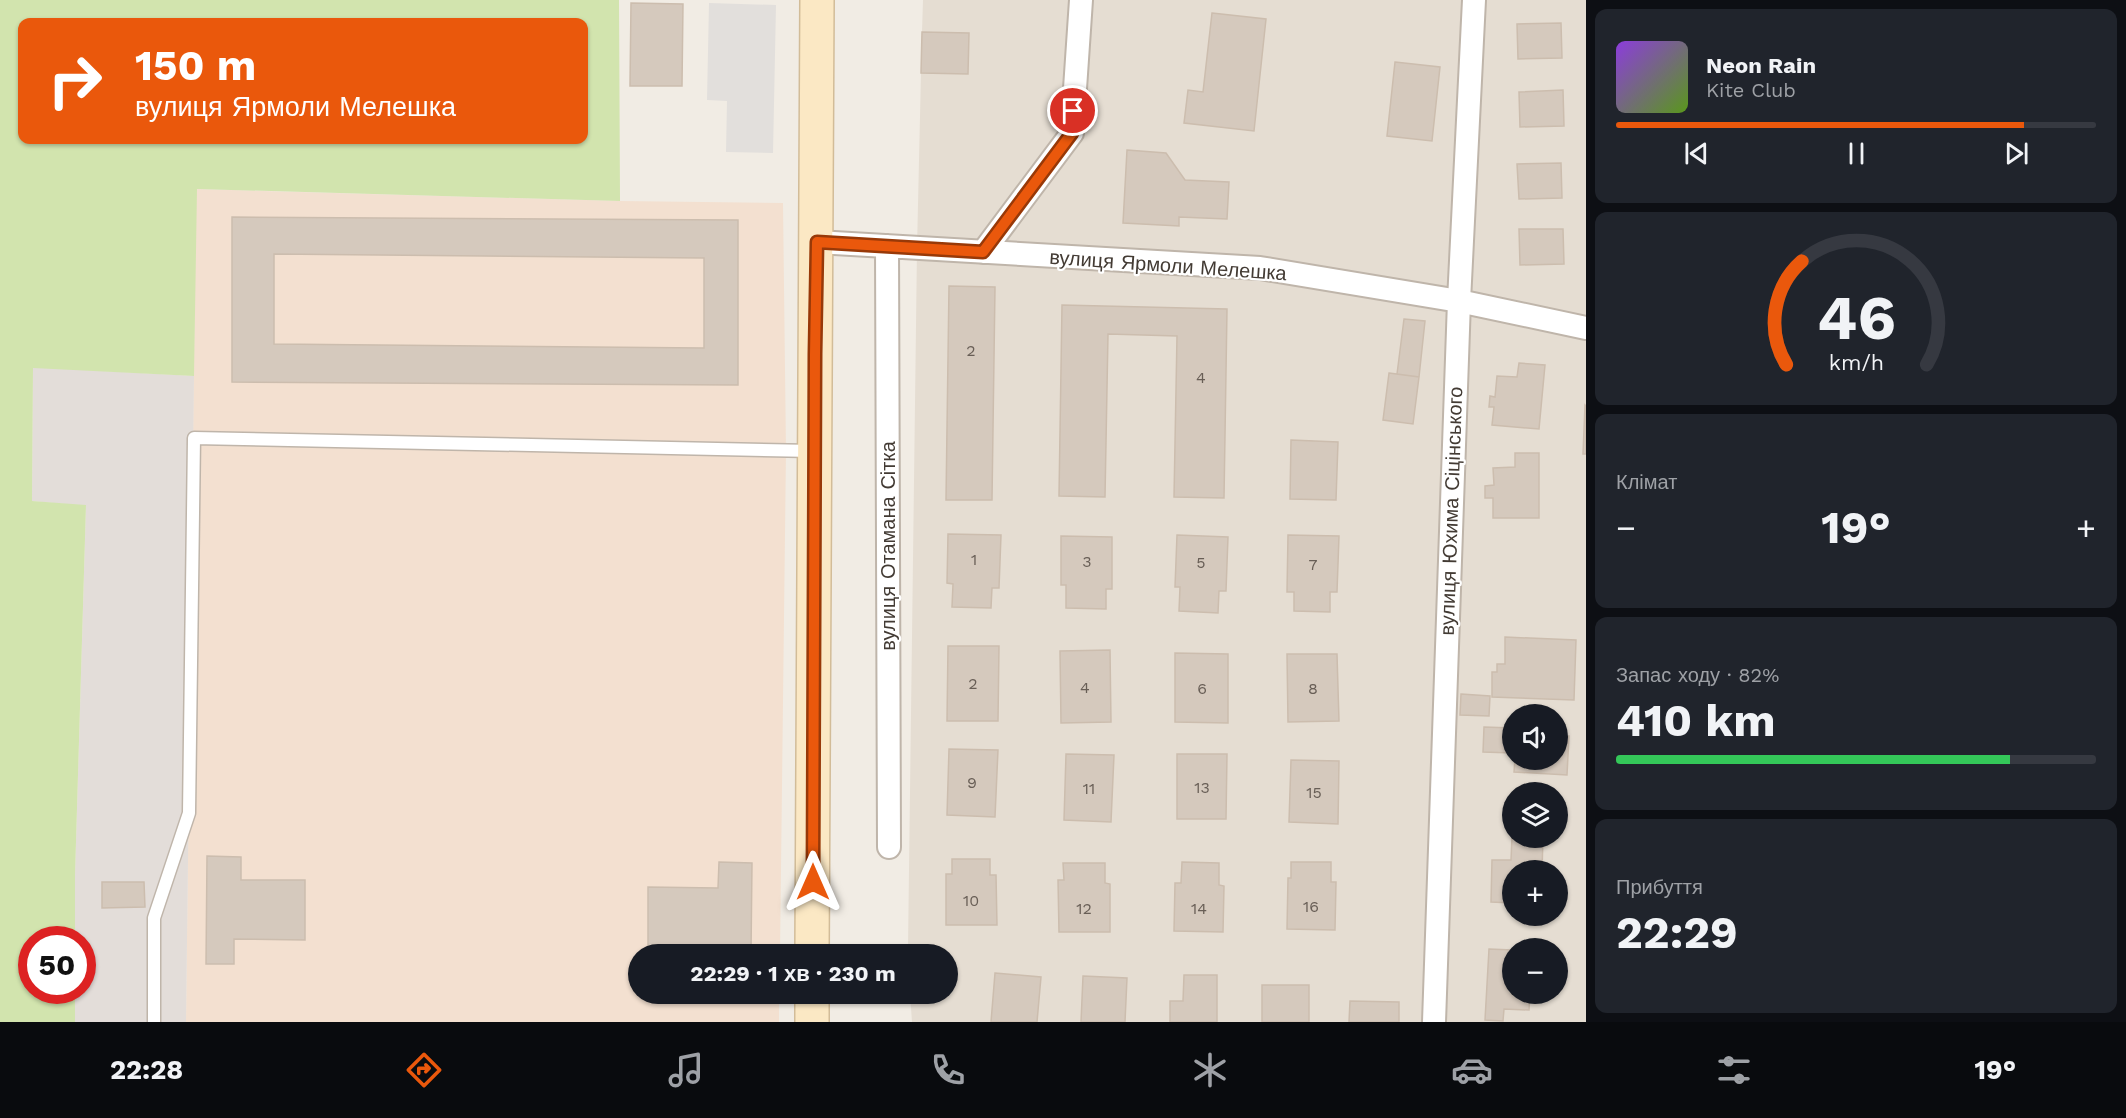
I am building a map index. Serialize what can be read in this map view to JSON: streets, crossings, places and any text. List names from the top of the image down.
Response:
{
  "streets": {
    "street": ["вулиця Ярмоли Мелешка", "вулиця Юхима Сіцінського", "вулиця Отамана Сітка"]
  },
  "crossings": [
    ["вулиця Ярмоли Мелешка", "вулиця Юхима Сіцінського"],
    ["вулиця Ярмоли Мелешка", "вулиця Отамана Сітка"]
  ],
  "house_numbers": [
    "2",
    "4",
    "1",
    "3",
    "5",
    "7",
    "2",
    "4",
    "6",
    "8",
    "9",
    "13",
    "11",
    "15",
    "10",
    "16",
    "12",
    "14"
  ],
  "page": {
    "turn": ["150 m", "вулиця Ярмоли Мелешка"],
    "song": ["Neon Rain", "Kite Club"],
    "tile": [
      "Клімат",
      ["Запас ходу · 82%", "410 km"],
      ["Прибуття", "22:29"]
    ],
    "heat": ["−", "19°", "+"],
    "map_buttons": ["+", "−"],
    "limit": "50",
    "trip": "22:29 · 1 хв · 230 m",
    "tabs": ["22:28", "19°"],
    "gauge": ["46", "km/h"]
  }
}
